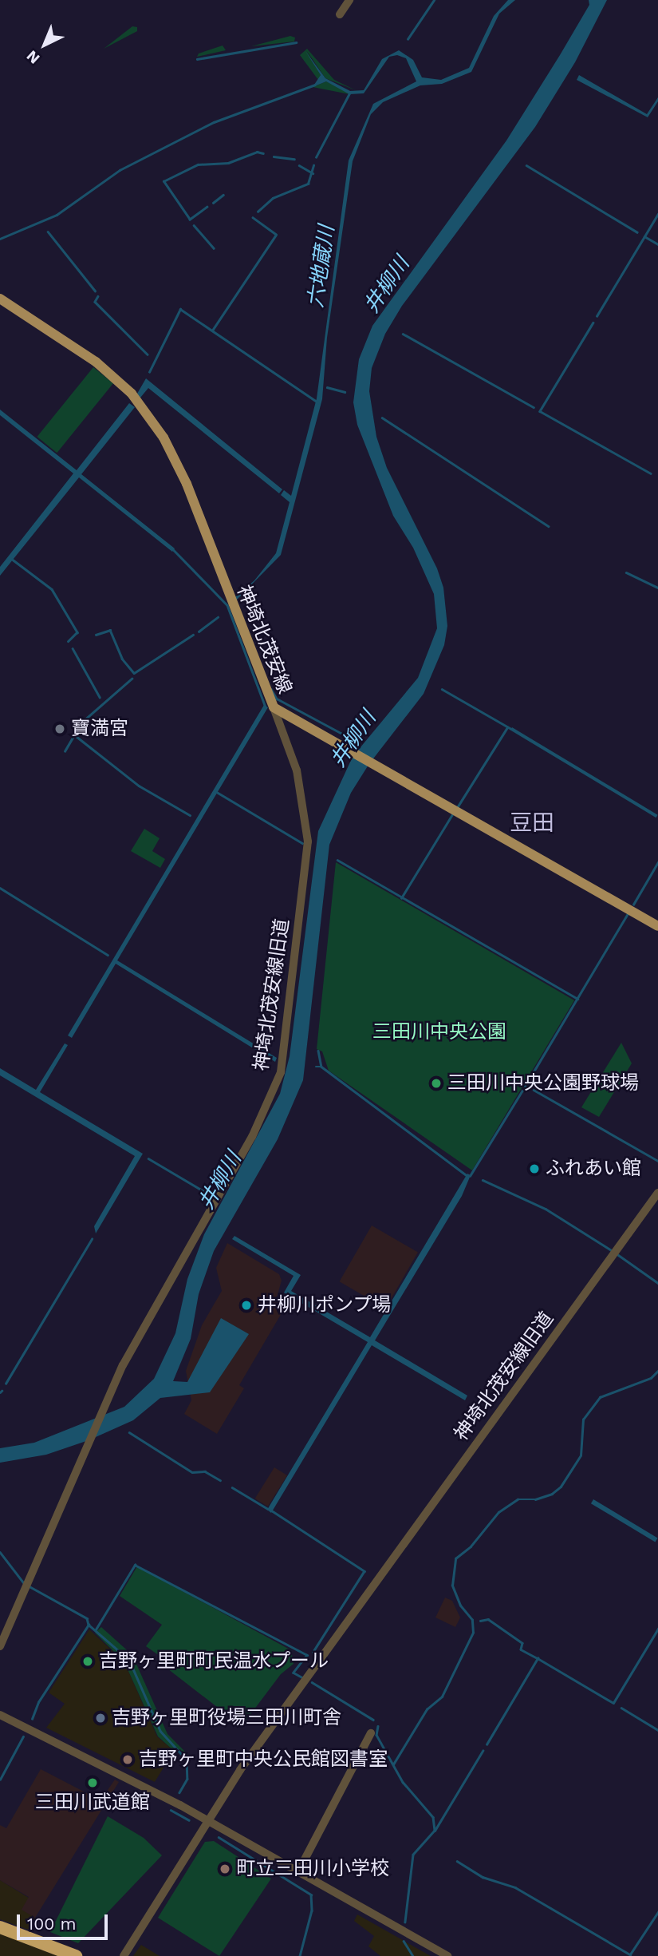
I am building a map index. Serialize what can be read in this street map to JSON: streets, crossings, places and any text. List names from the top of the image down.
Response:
{
  "streets": {
    "main road": ["神埼北茂安線"],
    "street": ["神埼北茂安線旧道"]
  },
  "crossings": [
    ["神埼北茂安線", "神埼北茂安線旧道"]
  ],
  "districts": ["豆田"],
  "water": ["六地蔵川", "井柳川"],
  "parks": ["三田川中央公園"],
  "places": [
    "寶満宮",
    "三田川中央公園野球場",
    "ふれあい館",
    "井柳川ポンプ場",
    "吉野ヶ里町町民温水プール",
    "吉野ヶ里町役場三田川町舎",
    "吉野ヶ里町中央公民館図書室",
    "三田川武道館",
    "町立三田川小学校"
  ],
  "scale_bar": "100 m",
  "north": "bottom left"
}
